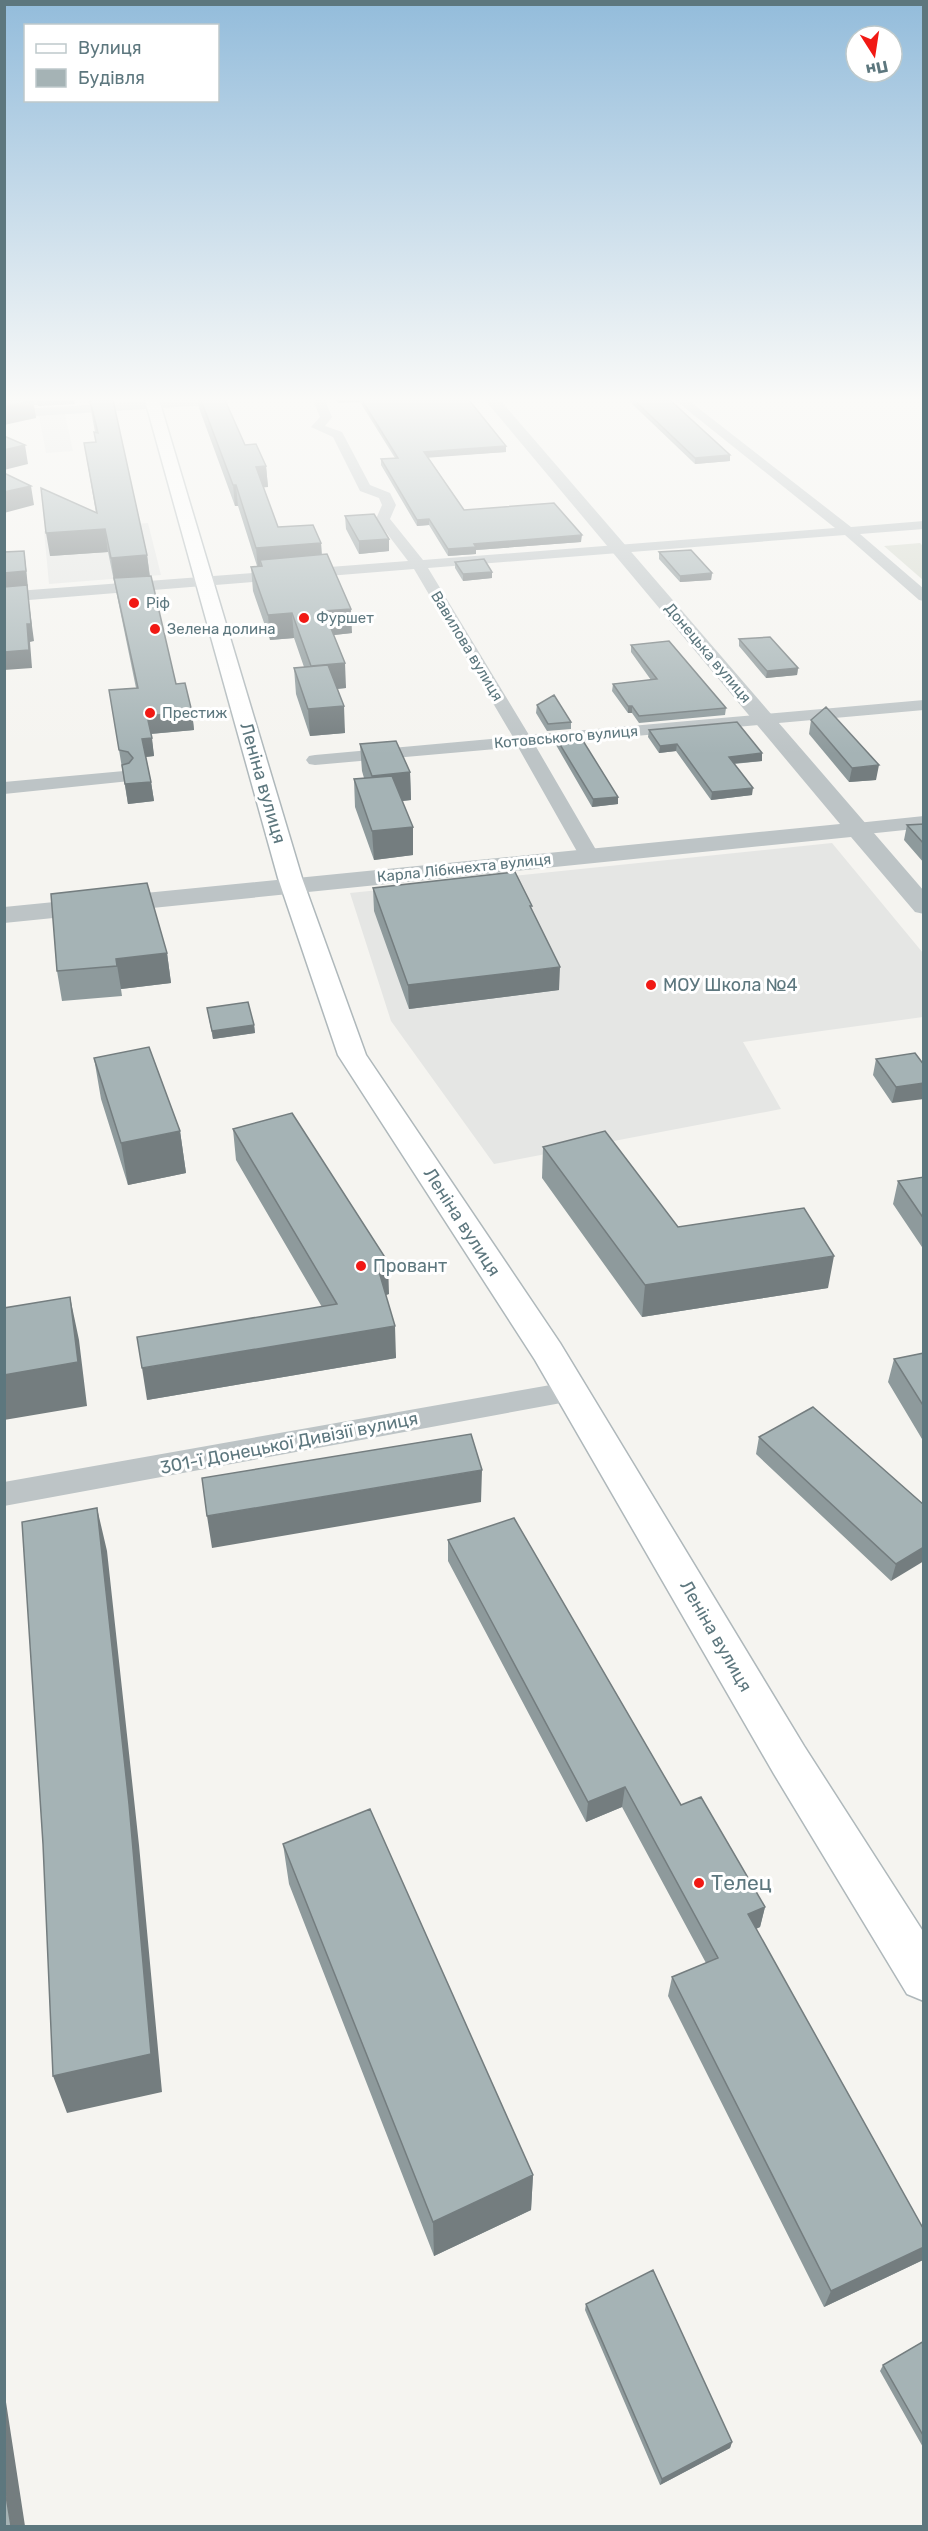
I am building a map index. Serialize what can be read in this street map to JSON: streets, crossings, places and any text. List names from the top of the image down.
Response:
{
  "streets": {
    "main road": ["Леніна вулиця"],
    "street": [
      "Вавилова вулиця",
      "Донецька вулиця",
      "Котовського вулиця",
      "Карла Лібкнехта вулиця",
      "301-ї Донецької Дивізії вулиця"
    ]
  },
  "crossings": [
    ["Вавилова вулиця", "Котовського вулиця"],
    ["Вавилова вулиця", "Карла Лібкнехта вулиця"],
    ["Донецька вулиця", "Котовського вулиця"],
    ["Донецька вулиця", "Карла Лібкнехта вулиця"],
    ["Леніна вулиця", "Карла Лібкнехта вулиця"],
    ["Леніна вулиця", "301-ї Донецької Дивізії вулиця"]
  ],
  "places": [
    "Ріф",
    "Фуршет",
    "Зелена долина",
    "Престиж",
    "МОУ Школа №4",
    "Провант",
    "Телец"
  ],
  "legend": ["Вулиця", "Будівля"],
  "north": "bottom"
}
